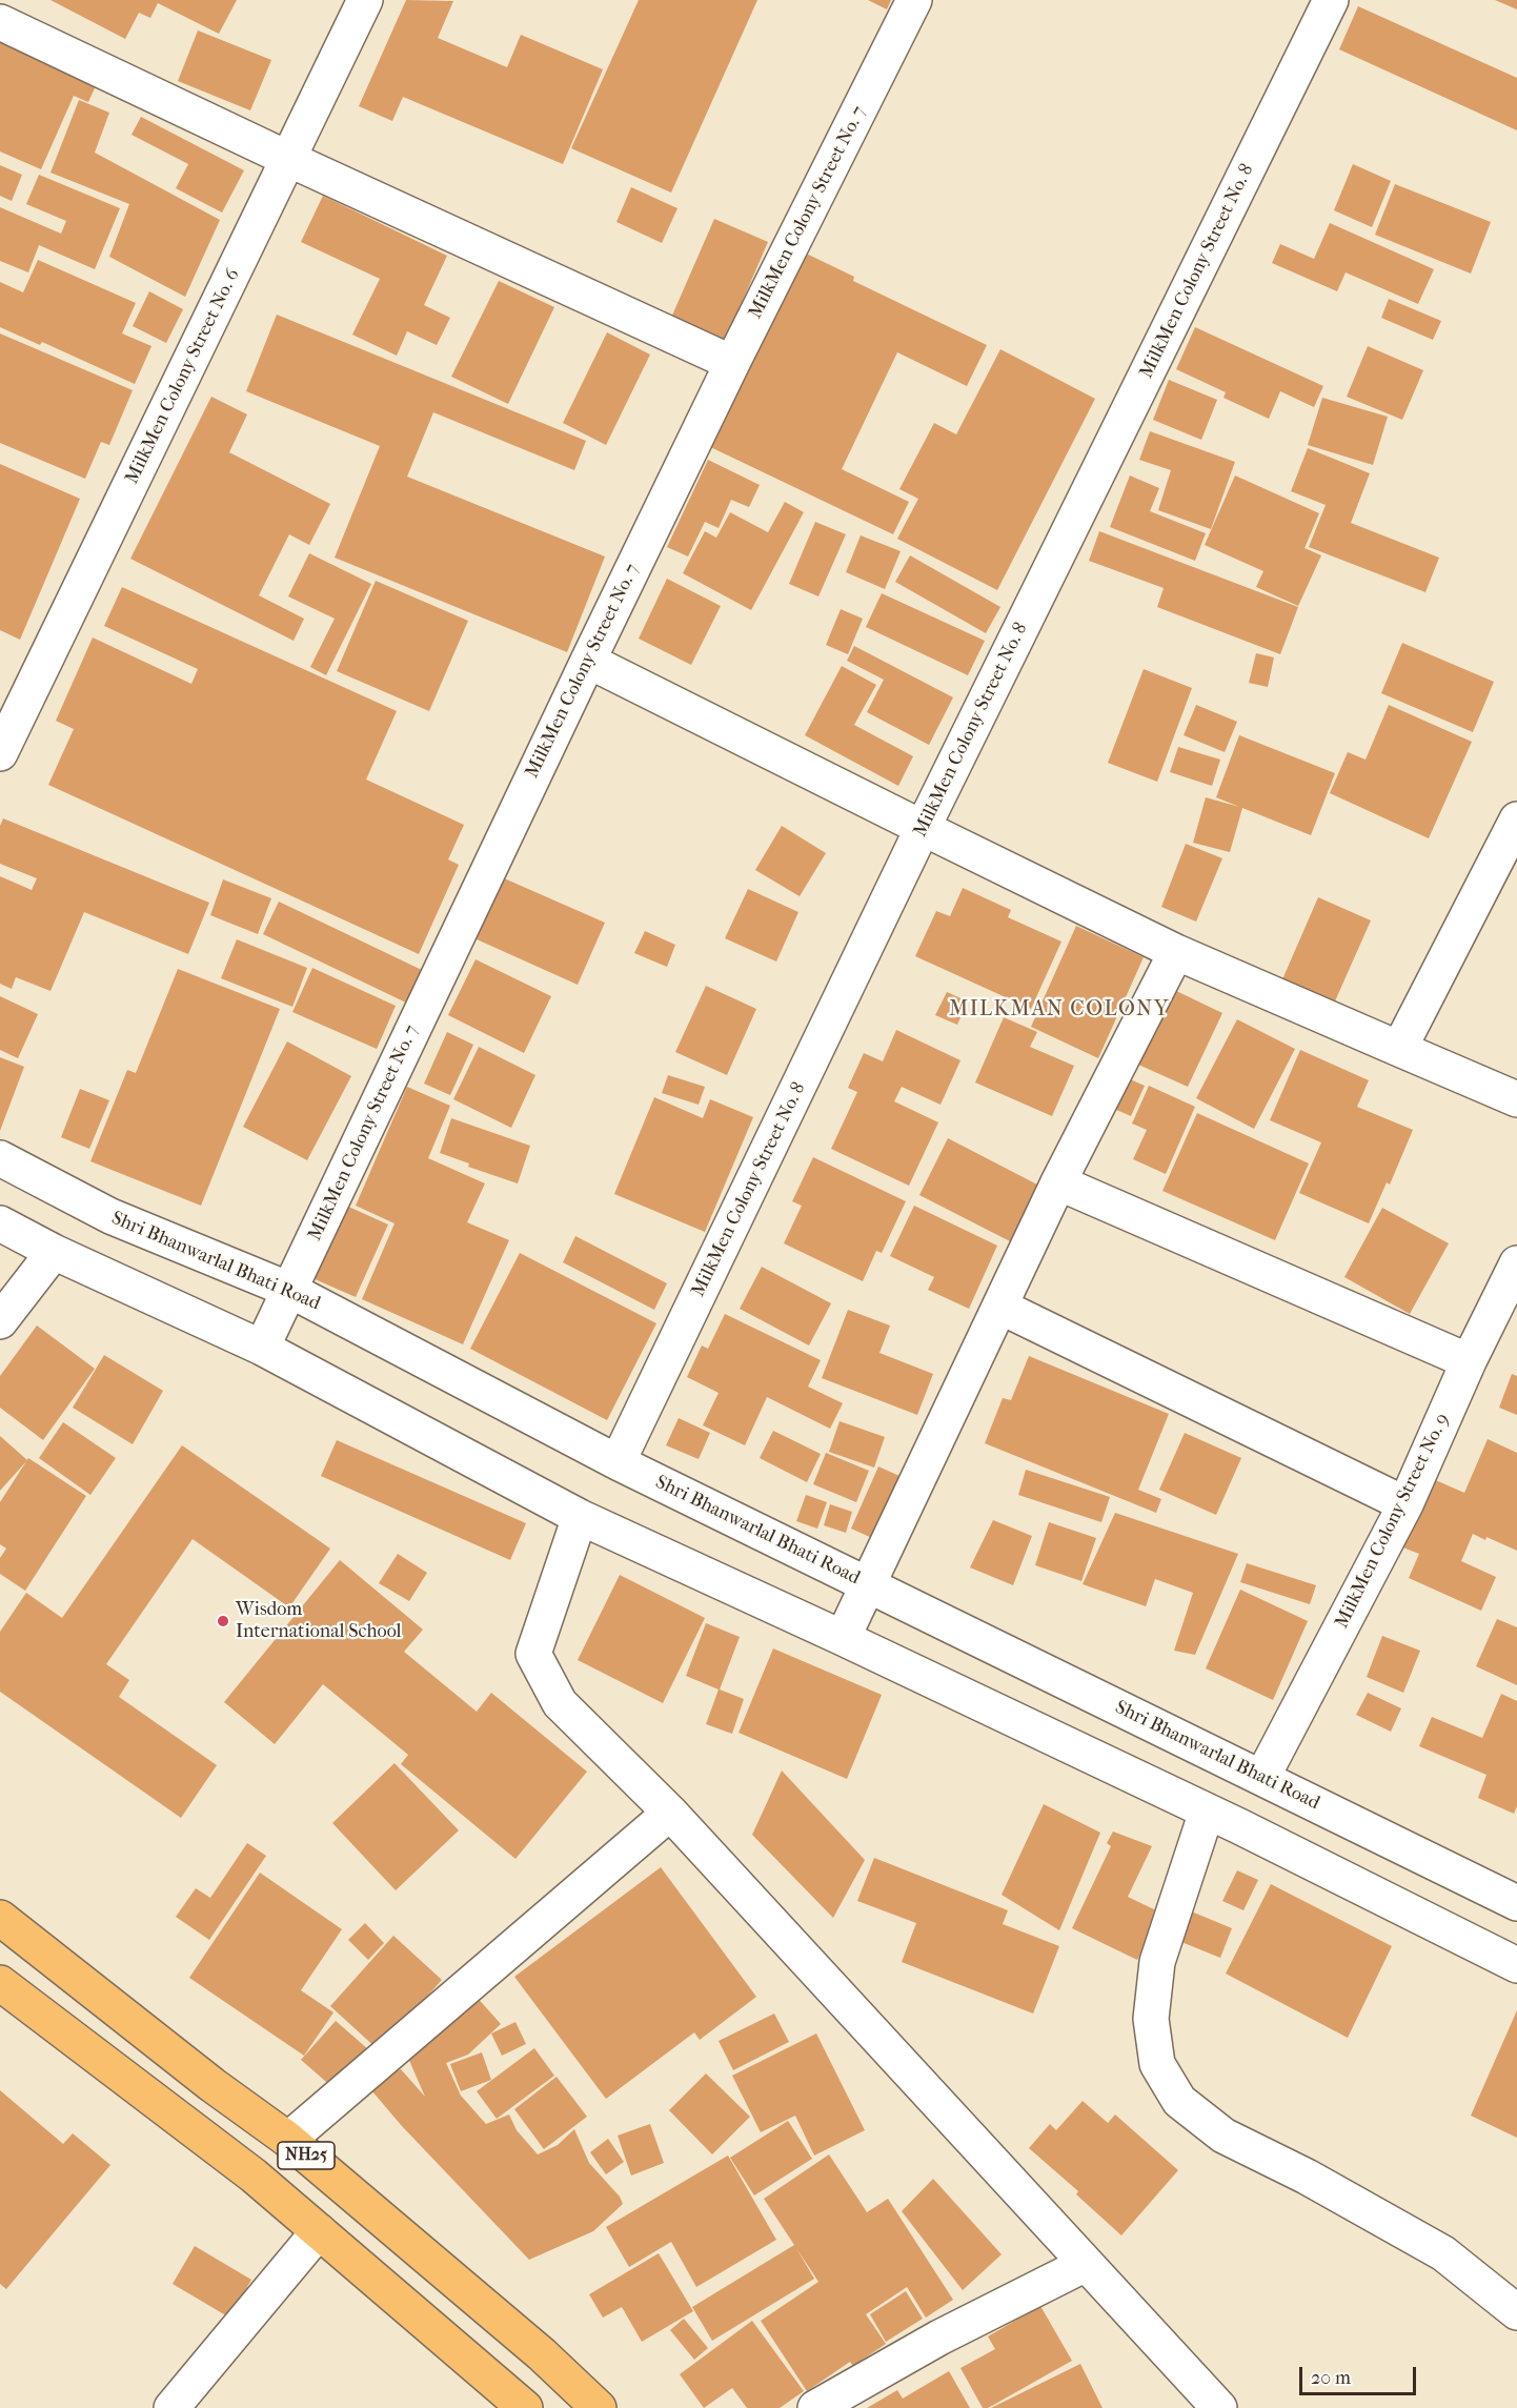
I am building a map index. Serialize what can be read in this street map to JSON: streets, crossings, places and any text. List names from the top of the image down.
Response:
{
  "streets": {
    "main road": ["NH25"],
    "street": [
      "MilkMen Colony Street No. 7",
      "MilkMen Colony Street No. 8",
      "MilkMen Colony Street No. 6",
      "Shri Bhanwarlal Bhati Road",
      "MilkMen Colony Street No. 9"
    ]
  },
  "crossings": [
    ["MilkMen Colony Street No. 7", "Shri Bhanwarlal Bhati Road"],
    ["MilkMen Colony Street No. 8", "Shri Bhanwarlal Bhati Road"],
    ["Shri Bhanwarlal Bhati Road", "MilkMen Colony Street No. 9"]
  ],
  "districts": ["MILKMAN COLONY"],
  "places": ["Wisdom International School"],
  "scale_bar": "20 m"
}
